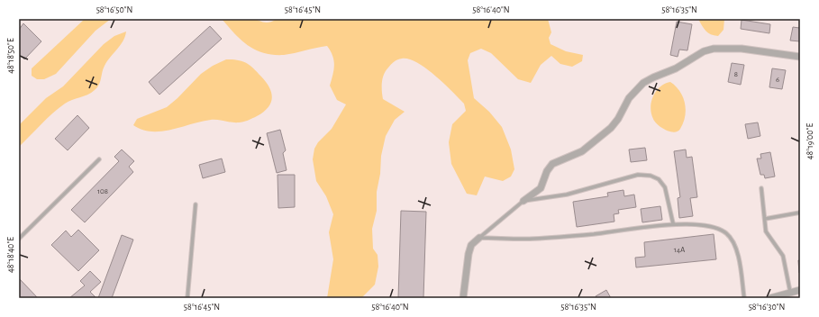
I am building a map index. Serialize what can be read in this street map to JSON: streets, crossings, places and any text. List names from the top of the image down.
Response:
{
  "house_numbers": [
    "8",
    "6",
    "108",
    "14А"
  ],
  "coordinates": [
    "58°16'50\"N",
    "58°16'45\"N",
    "58°16'40\"N",
    "58°16'35\"N",
    "48°18'50\"E",
    "48°19'00\"E",
    "48°18'40\"E",
    "58°16'30\"N"
  ]
}
